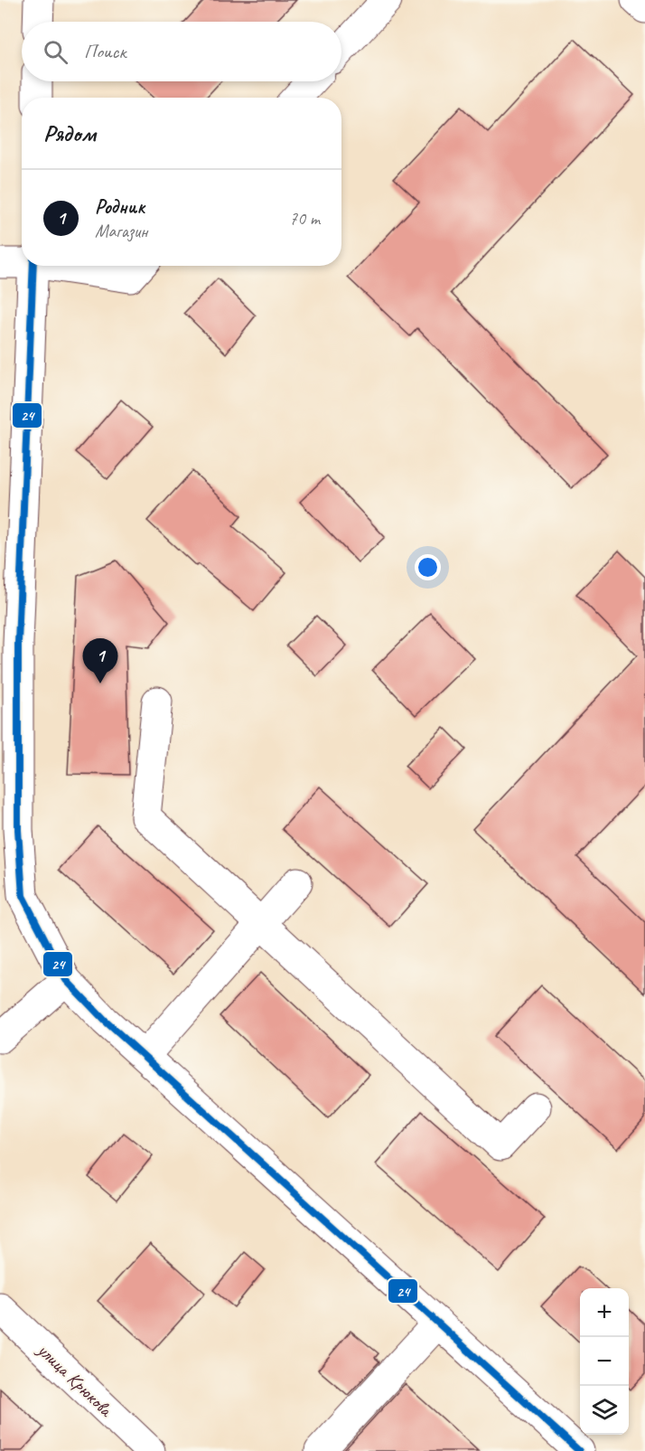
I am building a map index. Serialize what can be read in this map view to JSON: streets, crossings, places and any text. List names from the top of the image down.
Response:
{
  "streets": {
    "main road": ["улица Крюкова"]
  },
  "lines": ["transit line 24"],
  "page": {
    "search": "Поиск",
    "heading": "Рядом",
    "list": [
      {
        "mark": "1",
        "name": "Родник",
        "note": "Магазин",
        "value": "70 m"
      }
    ],
    "pins": "1",
    "map_buttons": ["+", "−"]
  }
}
